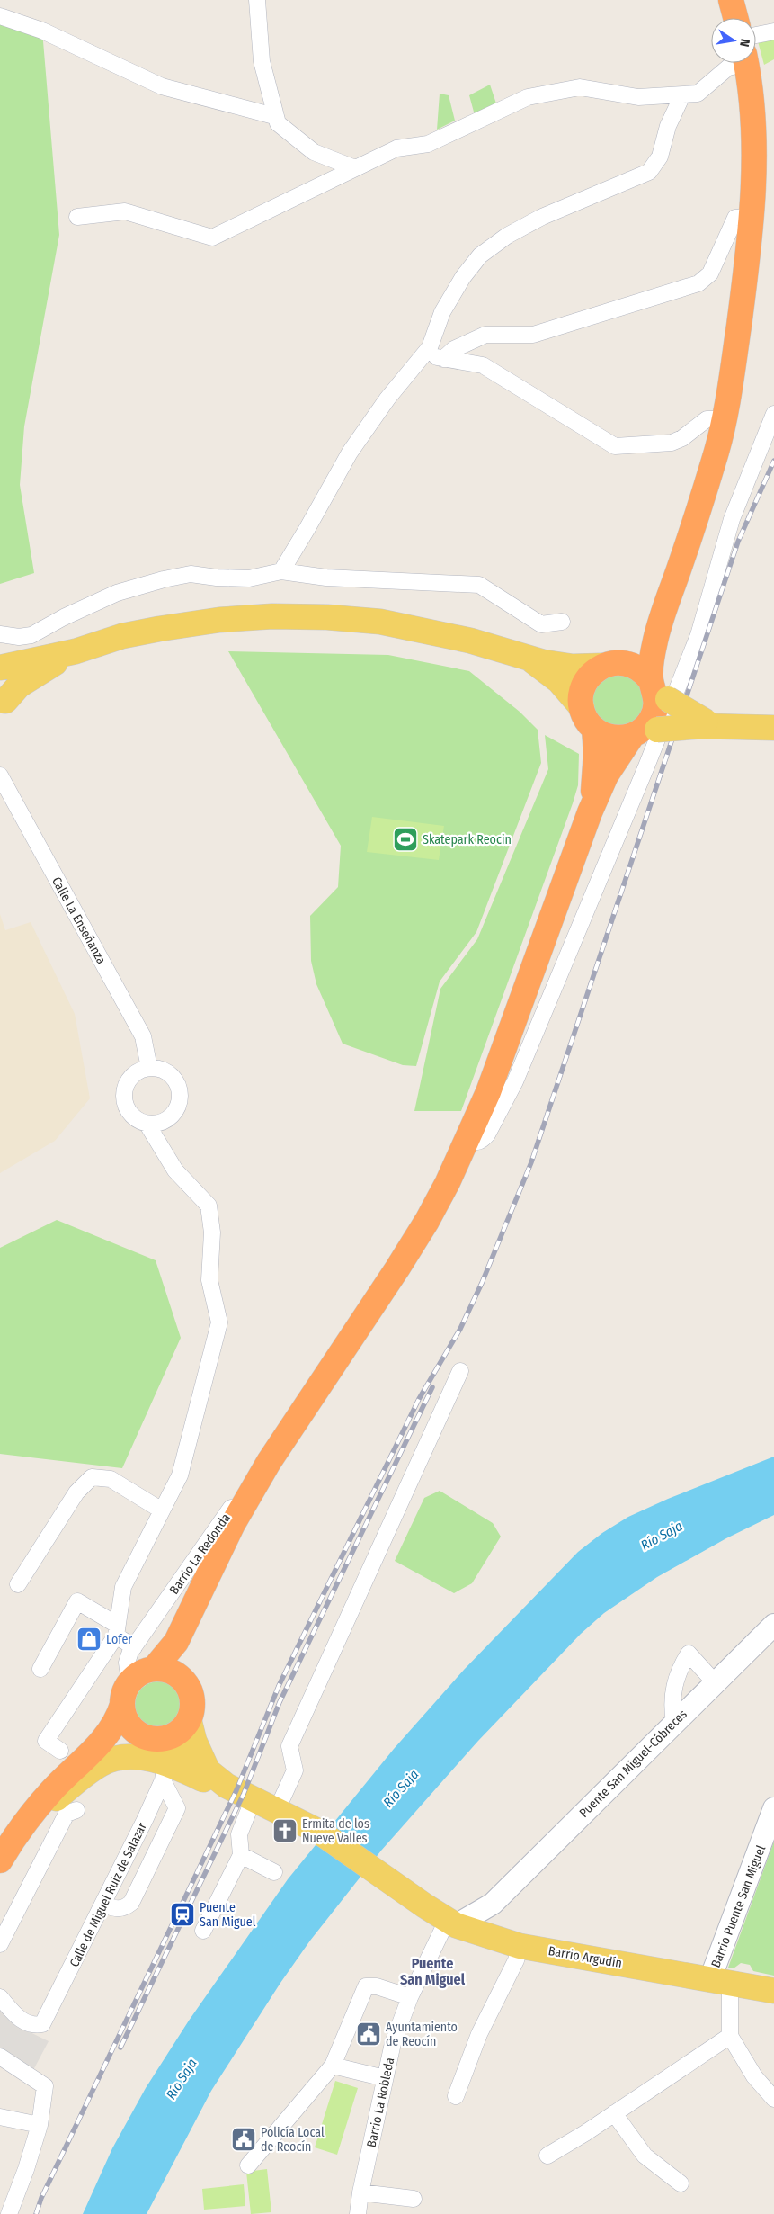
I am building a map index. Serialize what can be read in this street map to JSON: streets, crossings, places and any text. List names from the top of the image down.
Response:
{
  "streets": {
    "main road": ["Barrio Argudín"],
    "street": [
      "Calle La Enseñanza",
      "Barrio La Redonda",
      "Puente San Miguel-Cóbreces",
      "Calle de Miguel Ruiz de Salazar",
      "Barrio Puente San Miguel",
      "Barrio La Robleda"
    ]
  },
  "crossings": [
    ["Puente San Miguel-Cóbreces", "Barrio Argudín"],
    ["Puente San Miguel-Cóbreces", "Barrio La Robleda"],
    ["Barrio Puente San Miguel", "Barrio Argudín"],
    ["Barrio Argudín", "Barrio La Robleda"]
  ],
  "districts": ["Puente San Miguel"],
  "water": ["Río Saja"],
  "places": {
    "sports": ["Skatepark Reocin"],
    "shop": ["Lofer"],
    "church": ["Ermita de los Nueve Valles"],
    "station": ["Puente San Miguel"],
    "public building": ["Ayuntamiento de Reocín", "Policía Local de Reocín"]
  },
  "north": "right"
}
